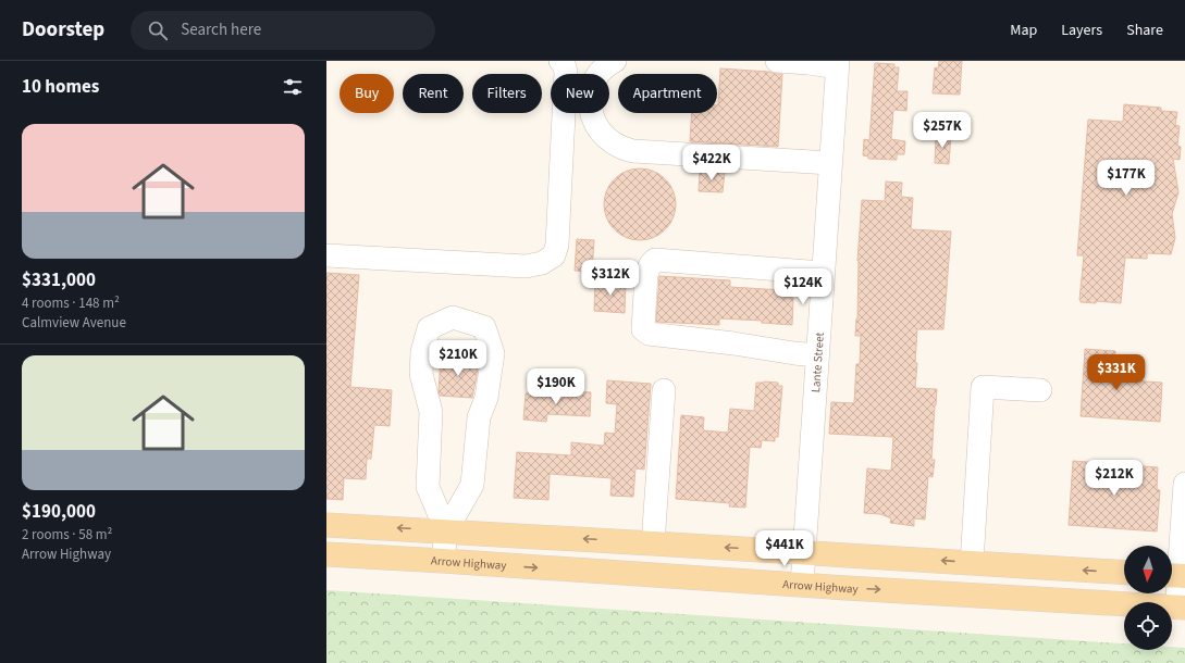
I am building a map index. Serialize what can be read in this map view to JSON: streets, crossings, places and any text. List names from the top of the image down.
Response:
{
  "streets": {
    "main road": ["Arrow Highway"],
    "street": ["Lante Street"]
  },
  "crossings": [
    ["Lante Street", "Arrow Highway"]
  ],
  "north": "bottom",
  "page": {
    "header": "Doorstep",
    "search": "Search here",
    "nav": ["Map", "Layers", "Share"],
    "heading": "10 homes",
    "chip": [
      "Buy",
      "Rent",
      "Filters",
      "New",
      "Apartment"
    ],
    "price": [
      "$257K",
      "$422K",
      "$177K",
      "$312K",
      "$124K",
      "$210K",
      "$331K",
      "$190K",
      "$212K",
      "$441K"
    ],
    "list": [
      {
        "name": "$331,000",
        "note": "4 rooms · 148 m² · Calmview Avenue"
      },
      {
        "name": "$190,000",
        "note": "2 rooms · 58 m² · Arrow Highway"
      }
    ]
  }
}
